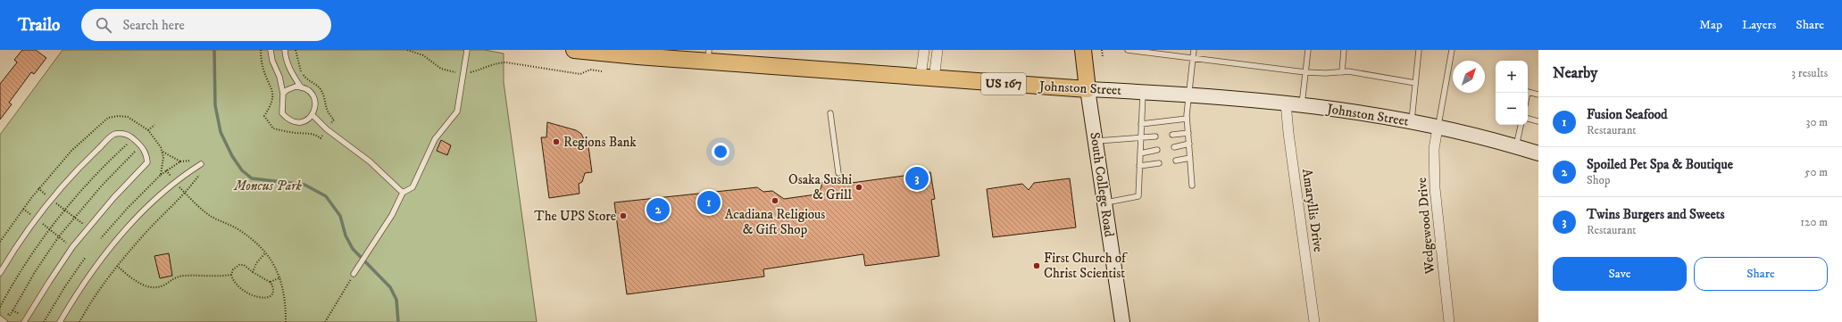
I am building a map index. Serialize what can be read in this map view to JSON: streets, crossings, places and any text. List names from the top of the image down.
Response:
{
  "streets": {
    "main road": ["US 167", "Johnston Street", "South College Road"],
    "street": ["Amaryllis Drive", "Wedgewood Drive"]
  },
  "crossings": [
    ["Johnston Street", "South College Road"],
    ["Johnston Street", "Amaryllis Drive"],
    ["Johnston Street", "Wedgewood Drive"]
  ],
  "parks": ["Moncus Park"],
  "places": [
    "Regions Bank",
    "Osaka Sushi & Grill",
    "Acadiana Religious & Gift Shop",
    "The UPS Store",
    "First Church of Christ Scientist"
  ],
  "north": "top right",
  "page": {
    "header": "Trailo",
    "search": "Search here",
    "nav": ["Map", "Layers", "Share"],
    "heading": ["Nearby", "3 results"],
    "map_buttons": ["+", "−"],
    "list": [
      {
        "mark": "1",
        "name": "Fusion Seafood",
        "note": "Restaurant",
        "value": "30 m"
      },
      {
        "mark": "2",
        "name": "Spoiled Pet Spa & Boutique",
        "note": "Shop",
        "value": "50 m"
      },
      {
        "mark": "3",
        "name": "Twins Burgers and Sweets",
        "note": "Restaurant",
        "value": "120 m"
      }
    ],
    "pins": ["3", "1", "2"],
    "buttons": ["Save", "Share"]
  }
}
